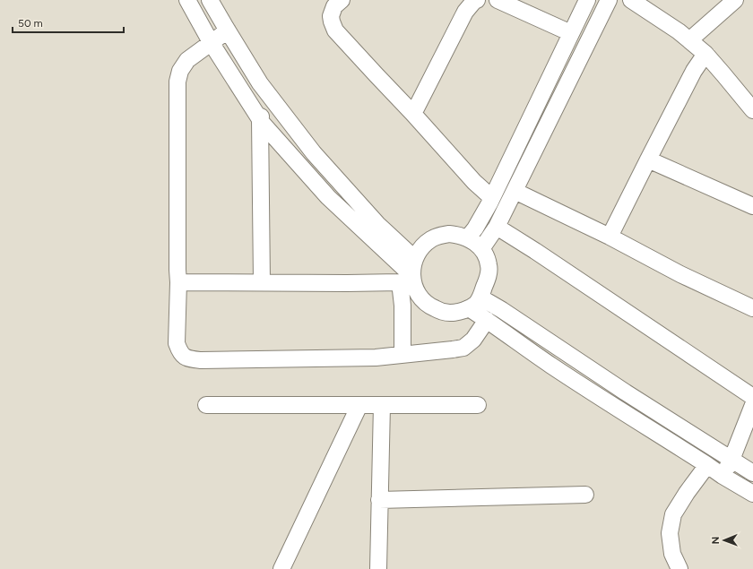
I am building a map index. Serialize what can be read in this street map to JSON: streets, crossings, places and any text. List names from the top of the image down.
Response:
{
  "scale_bar": "50 m",
  "north": "left"
}
